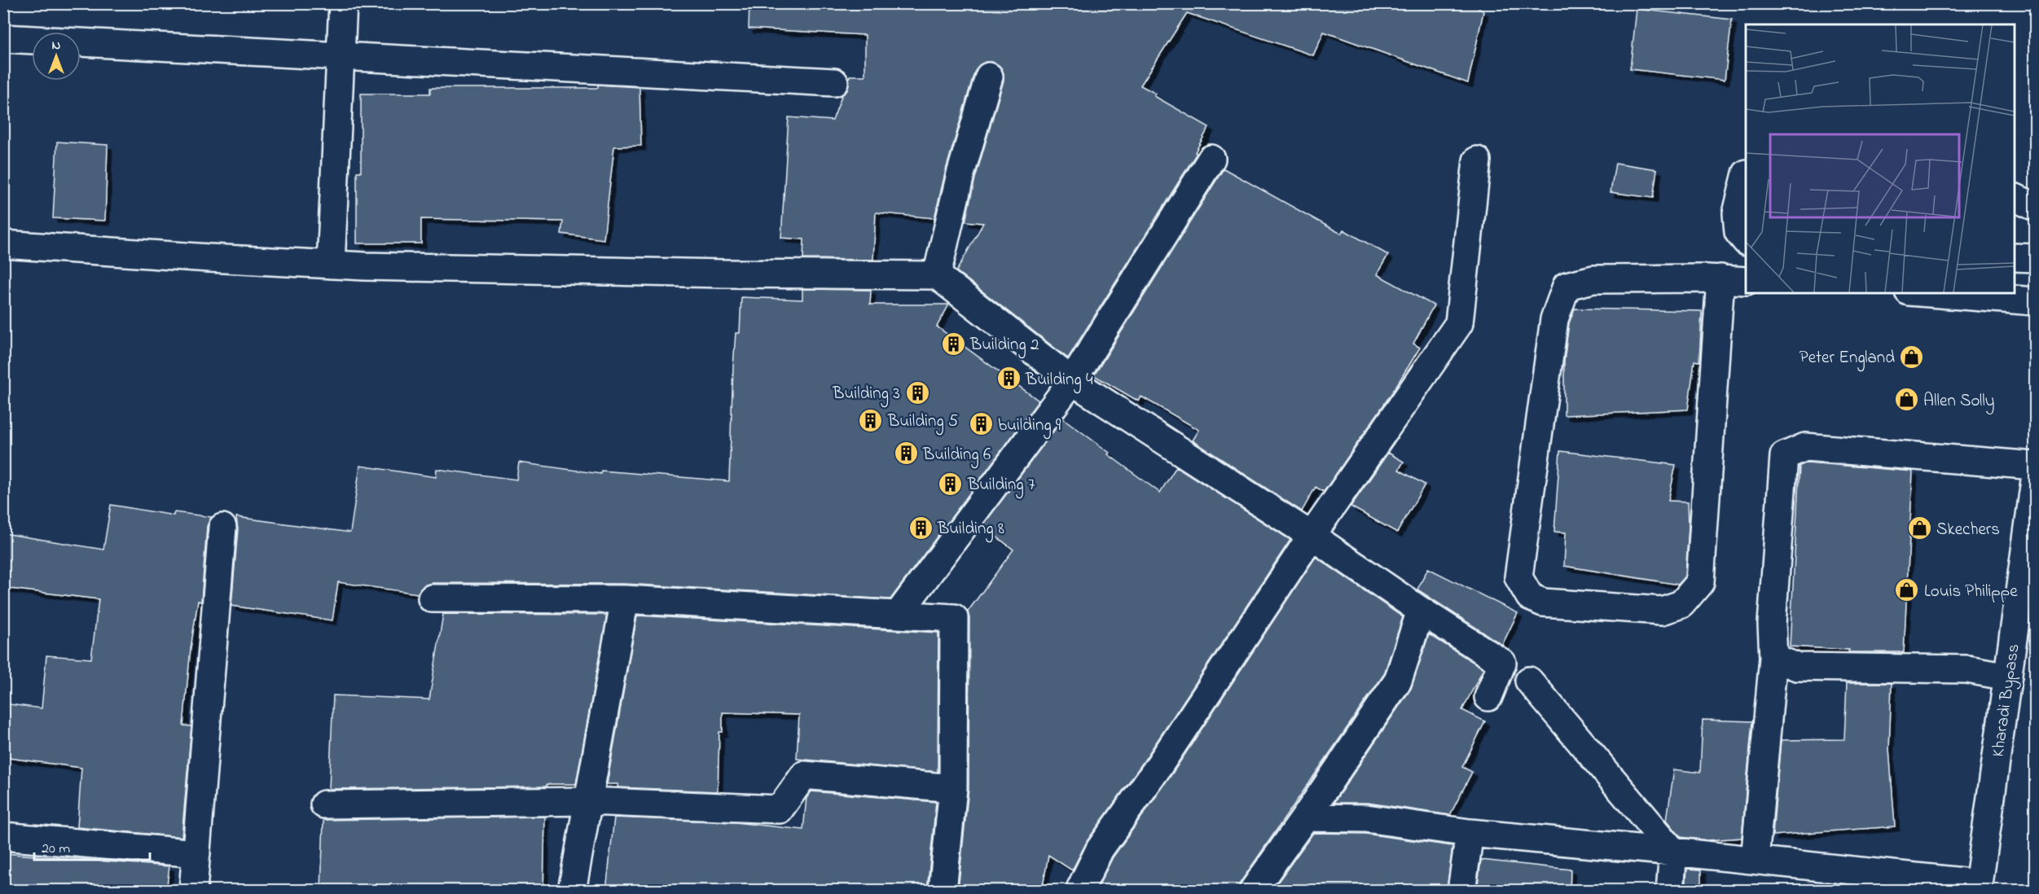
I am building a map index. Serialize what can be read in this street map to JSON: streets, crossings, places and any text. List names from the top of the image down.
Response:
{
  "streets": {
    "main road": ["Kharadi Bypass"]
  },
  "places": {
    "building": [
      "Building 2",
      "Building 4",
      "Building 3",
      "Building 5",
      "building 9",
      "Building 6",
      "Building 7",
      "Building 8"
    ],
    "shop": [
      "Peter England",
      "Allen Solly",
      "Skechers",
      "Louis Philippe"
    ]
  },
  "scale_bar": "20 m",
  "north": "top"
}
